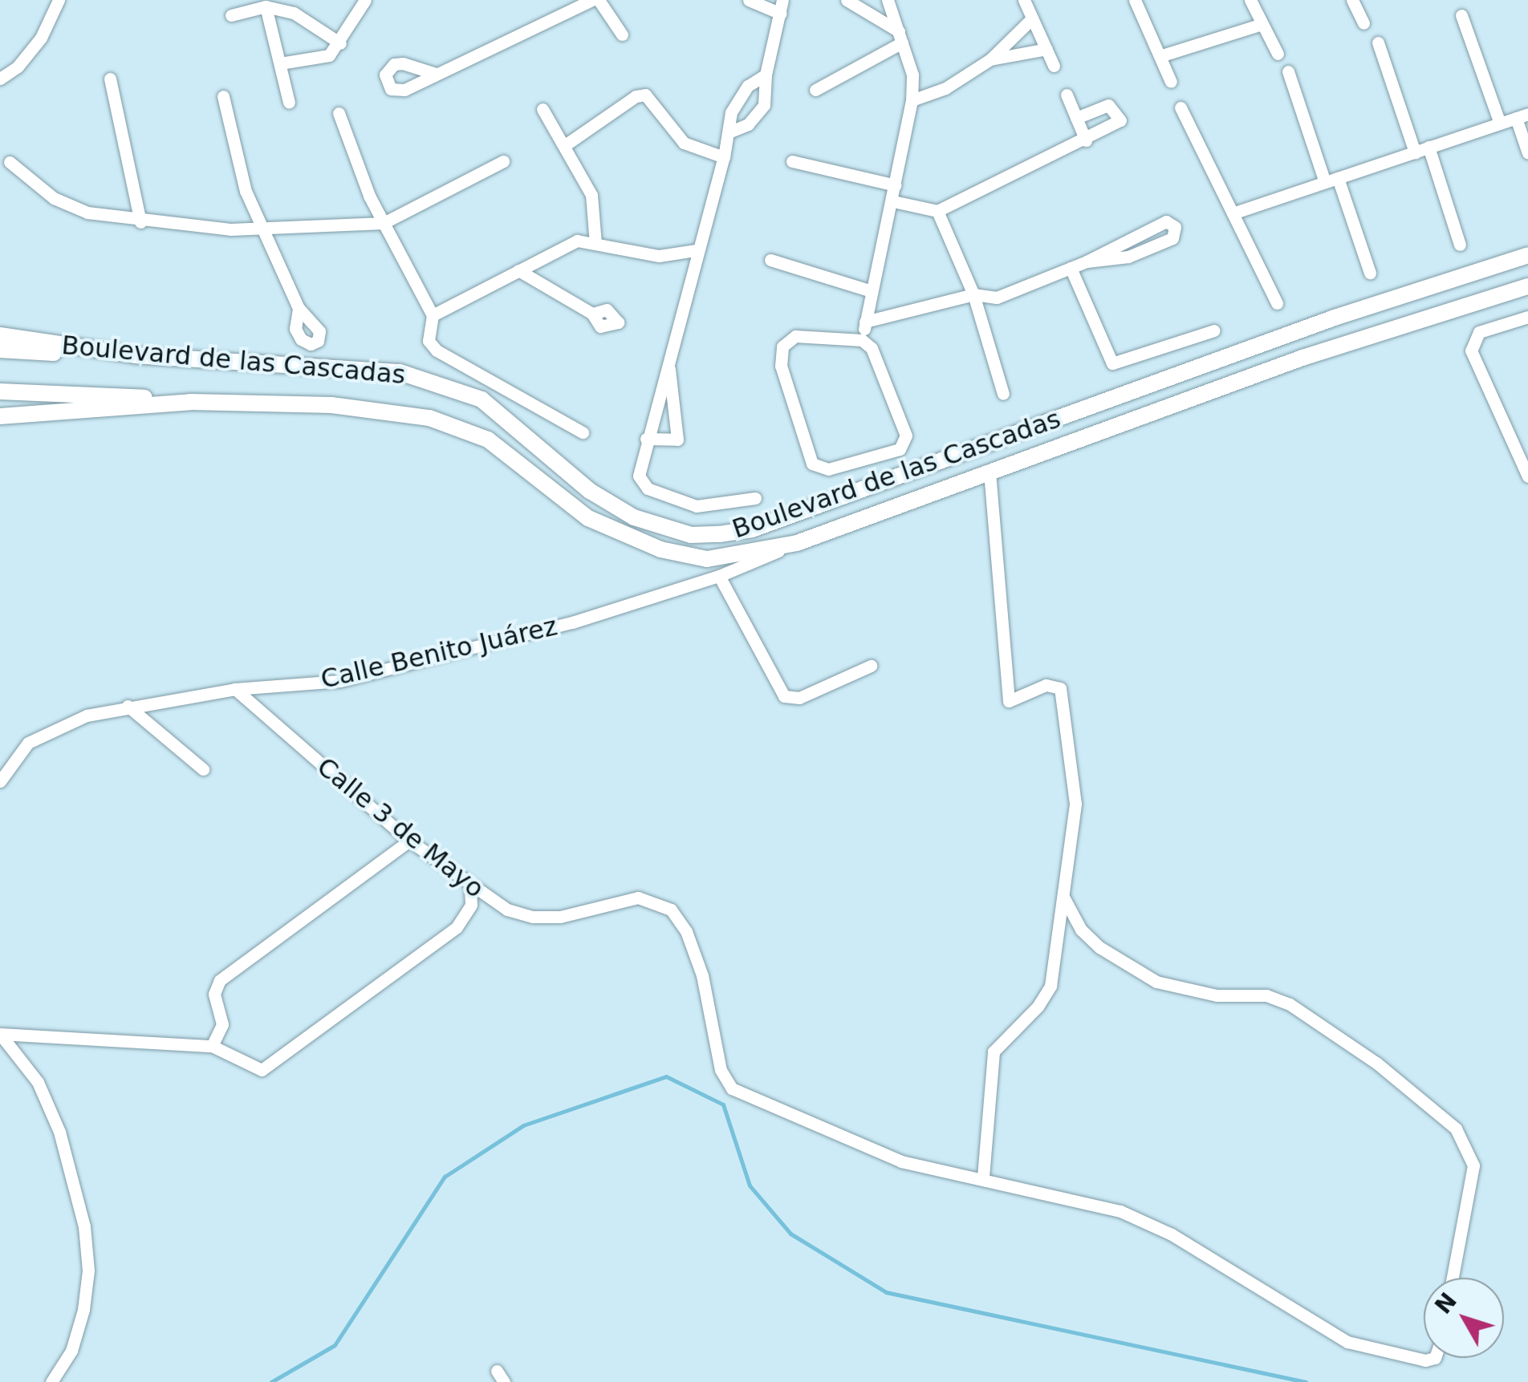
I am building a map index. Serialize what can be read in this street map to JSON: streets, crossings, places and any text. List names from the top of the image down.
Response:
{
  "streets": {
    "main road": ["Boulevard de las Cascadas"],
    "street": ["Calle Benito Juárez", "Calle 3 de Mayo"]
  },
  "crossings": [
    ["Boulevard de las Cascadas", "Calle Benito Juárez"],
    ["Calle Benito Juárez", "Calle 3 de Mayo"]
  ],
  "north": "top left"
}
